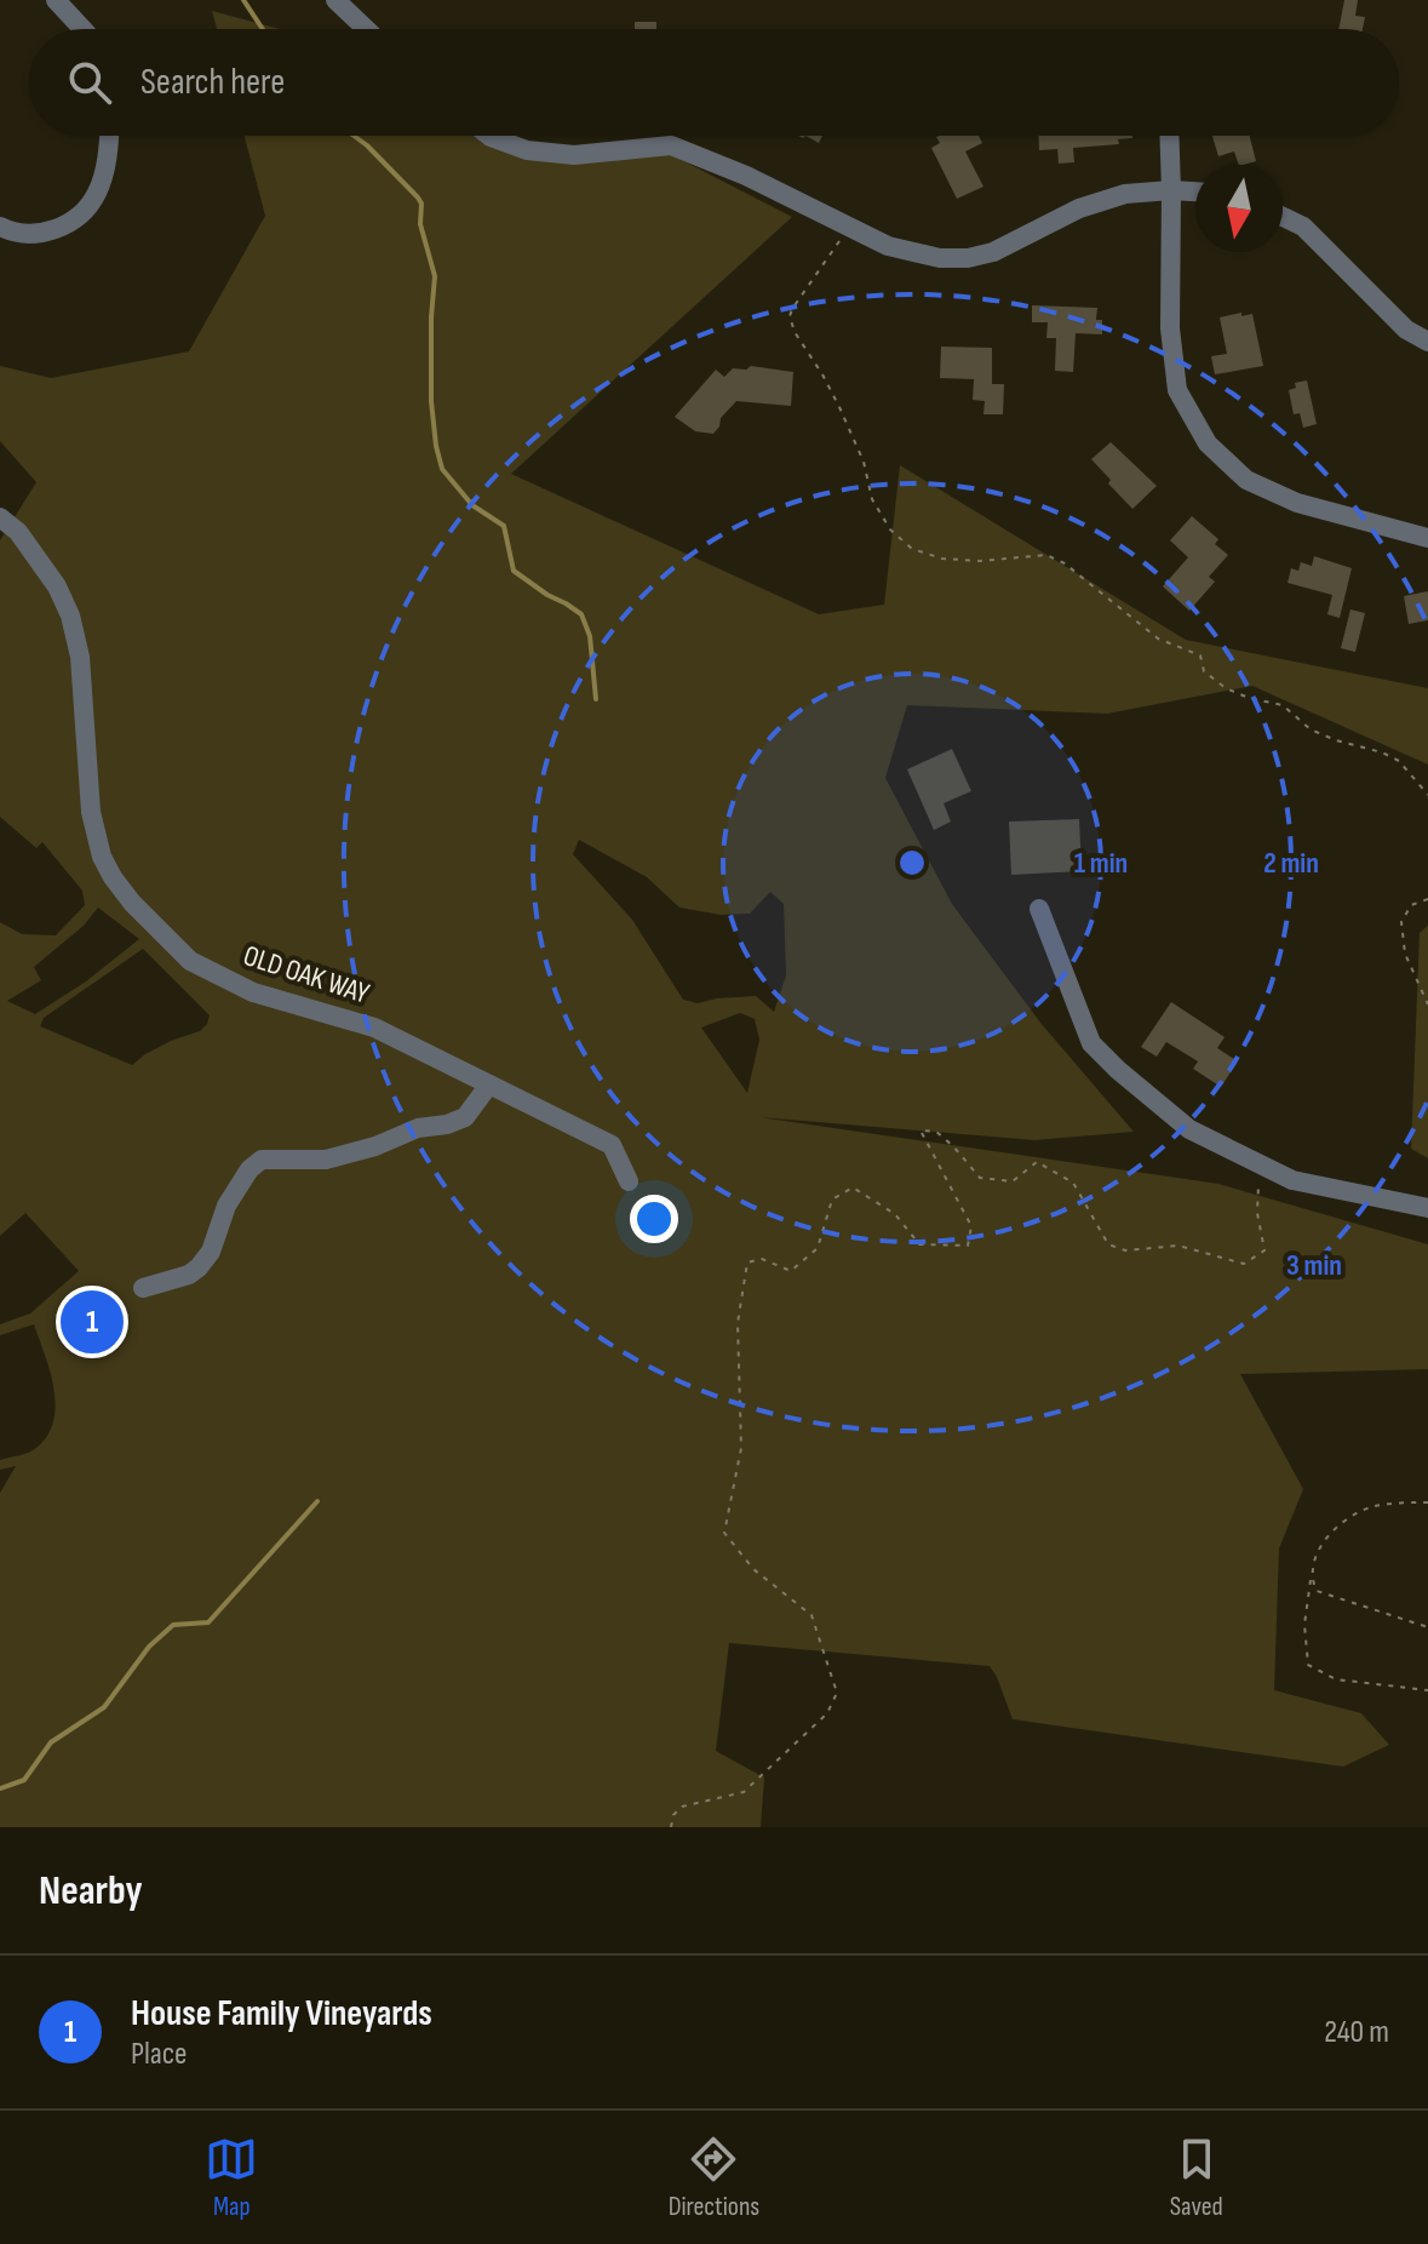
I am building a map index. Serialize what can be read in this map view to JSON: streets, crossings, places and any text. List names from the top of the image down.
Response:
{
  "streets": {
    "street": ["OLD OAK WAY"]
  },
  "north": "bottom",
  "page": {
    "search": "Search here",
    "pins": "1",
    "heading": "Nearby",
    "list": [
      {
        "mark": "1",
        "name": "House Family Vineyards",
        "note": "Place",
        "value": "240 m"
      }
    ],
    "nav": ["Map", "Directions", "Saved"]
  },
  "rings": ["1 min", "2 min", "3 min"]
}
